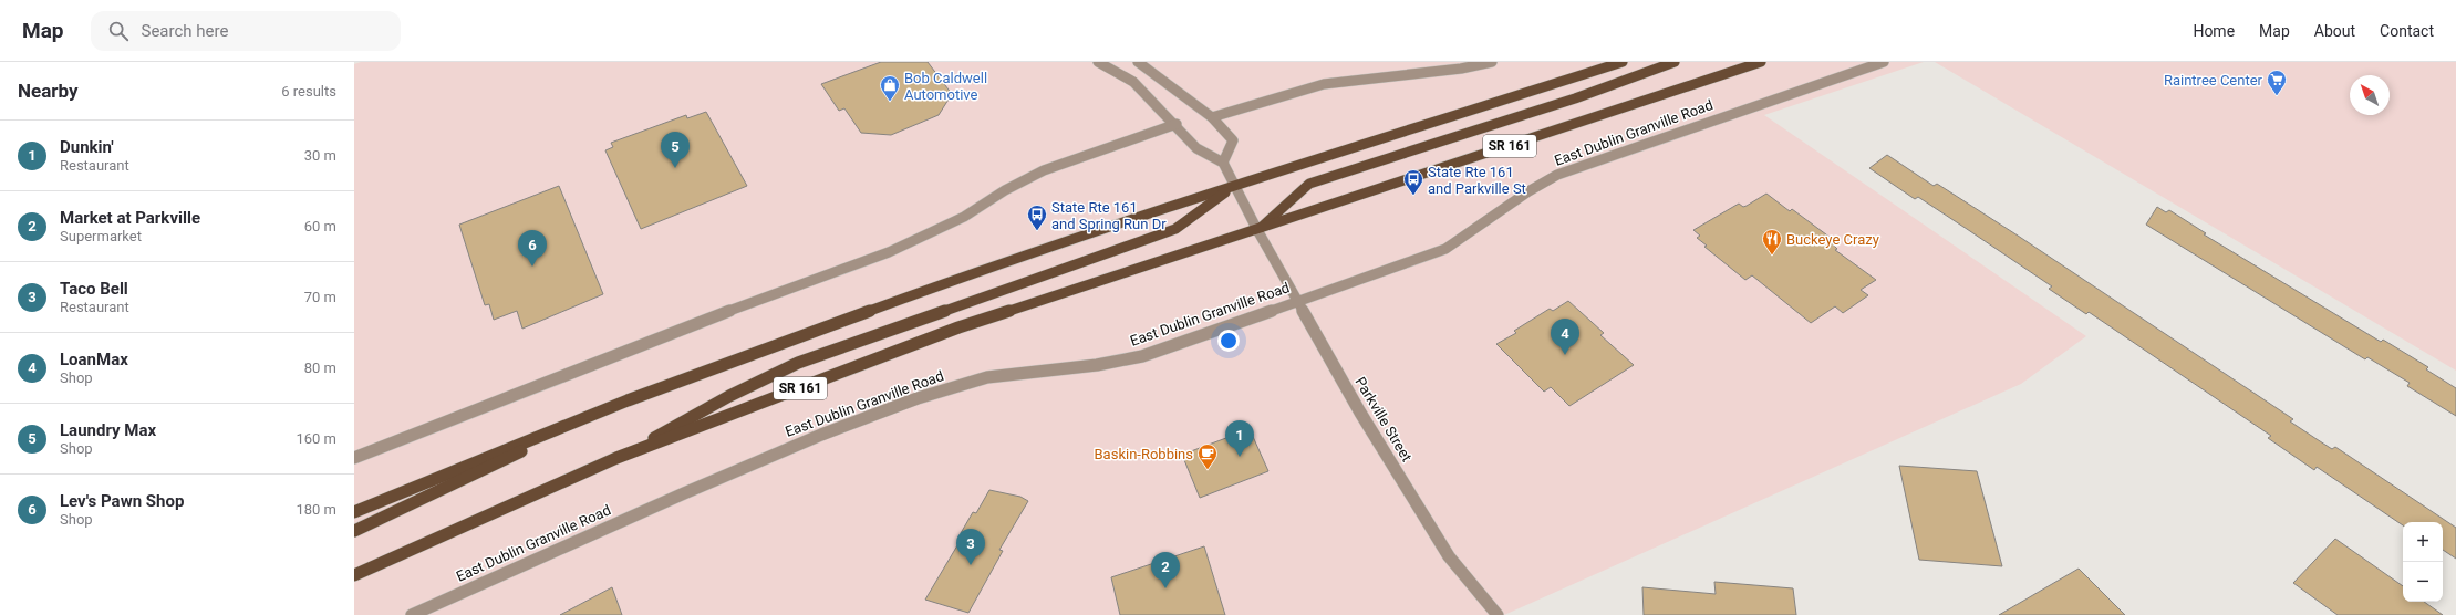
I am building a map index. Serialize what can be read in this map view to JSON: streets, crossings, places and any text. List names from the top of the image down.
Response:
{
  "streets": {
    "main road": ["East Dublin Granville Road", "SR 161"],
    "street": ["Parkville Street"]
  },
  "crossings": [
    ["East Dublin Granville Road", "Parkville Street"]
  ],
  "places": {
    "supermarket": ["Raintree Center"],
    "shop": ["Bob Caldwell Automotive"],
    "bus stop": ["State Rte 161 and Parkville St", "State Rte 161 and Spring Run Dr"],
    "restaurant": ["Buckeye Crazy"],
    "cafe": ["Baskin-Robbins"]
  },
  "north": "top left",
  "page": {
    "header": "Map",
    "search": "Search here",
    "nav": [
      "Home",
      "Map",
      "About",
      "Contact"
    ],
    "heading": ["Nearby", "6 results"],
    "list": [
      {
        "mark": "1",
        "name": "Dunkin'",
        "note": "Restaurant",
        "value": "30 m"
      },
      {
        "mark": "2",
        "name": "Market at Parkville",
        "note": "Supermarket",
        "value": "60 m"
      },
      {
        "mark": "3",
        "name": "Taco Bell",
        "note": "Restaurant",
        "value": "70 m"
      },
      {
        "mark": "4",
        "name": "LoanMax",
        "note": "Shop",
        "value": "80 m"
      },
      {
        "mark": "5",
        "name": "Laundry Max",
        "note": "Shop",
        "value": "160 m"
      },
      {
        "mark": "6",
        "name": "Lev's Pawn Shop",
        "note": "Shop",
        "value": "180 m"
      }
    ],
    "pins": [
      "5",
      "6",
      "4",
      "1",
      "3",
      "2"
    ],
    "map_buttons": ["+", "−"]
  }
}
